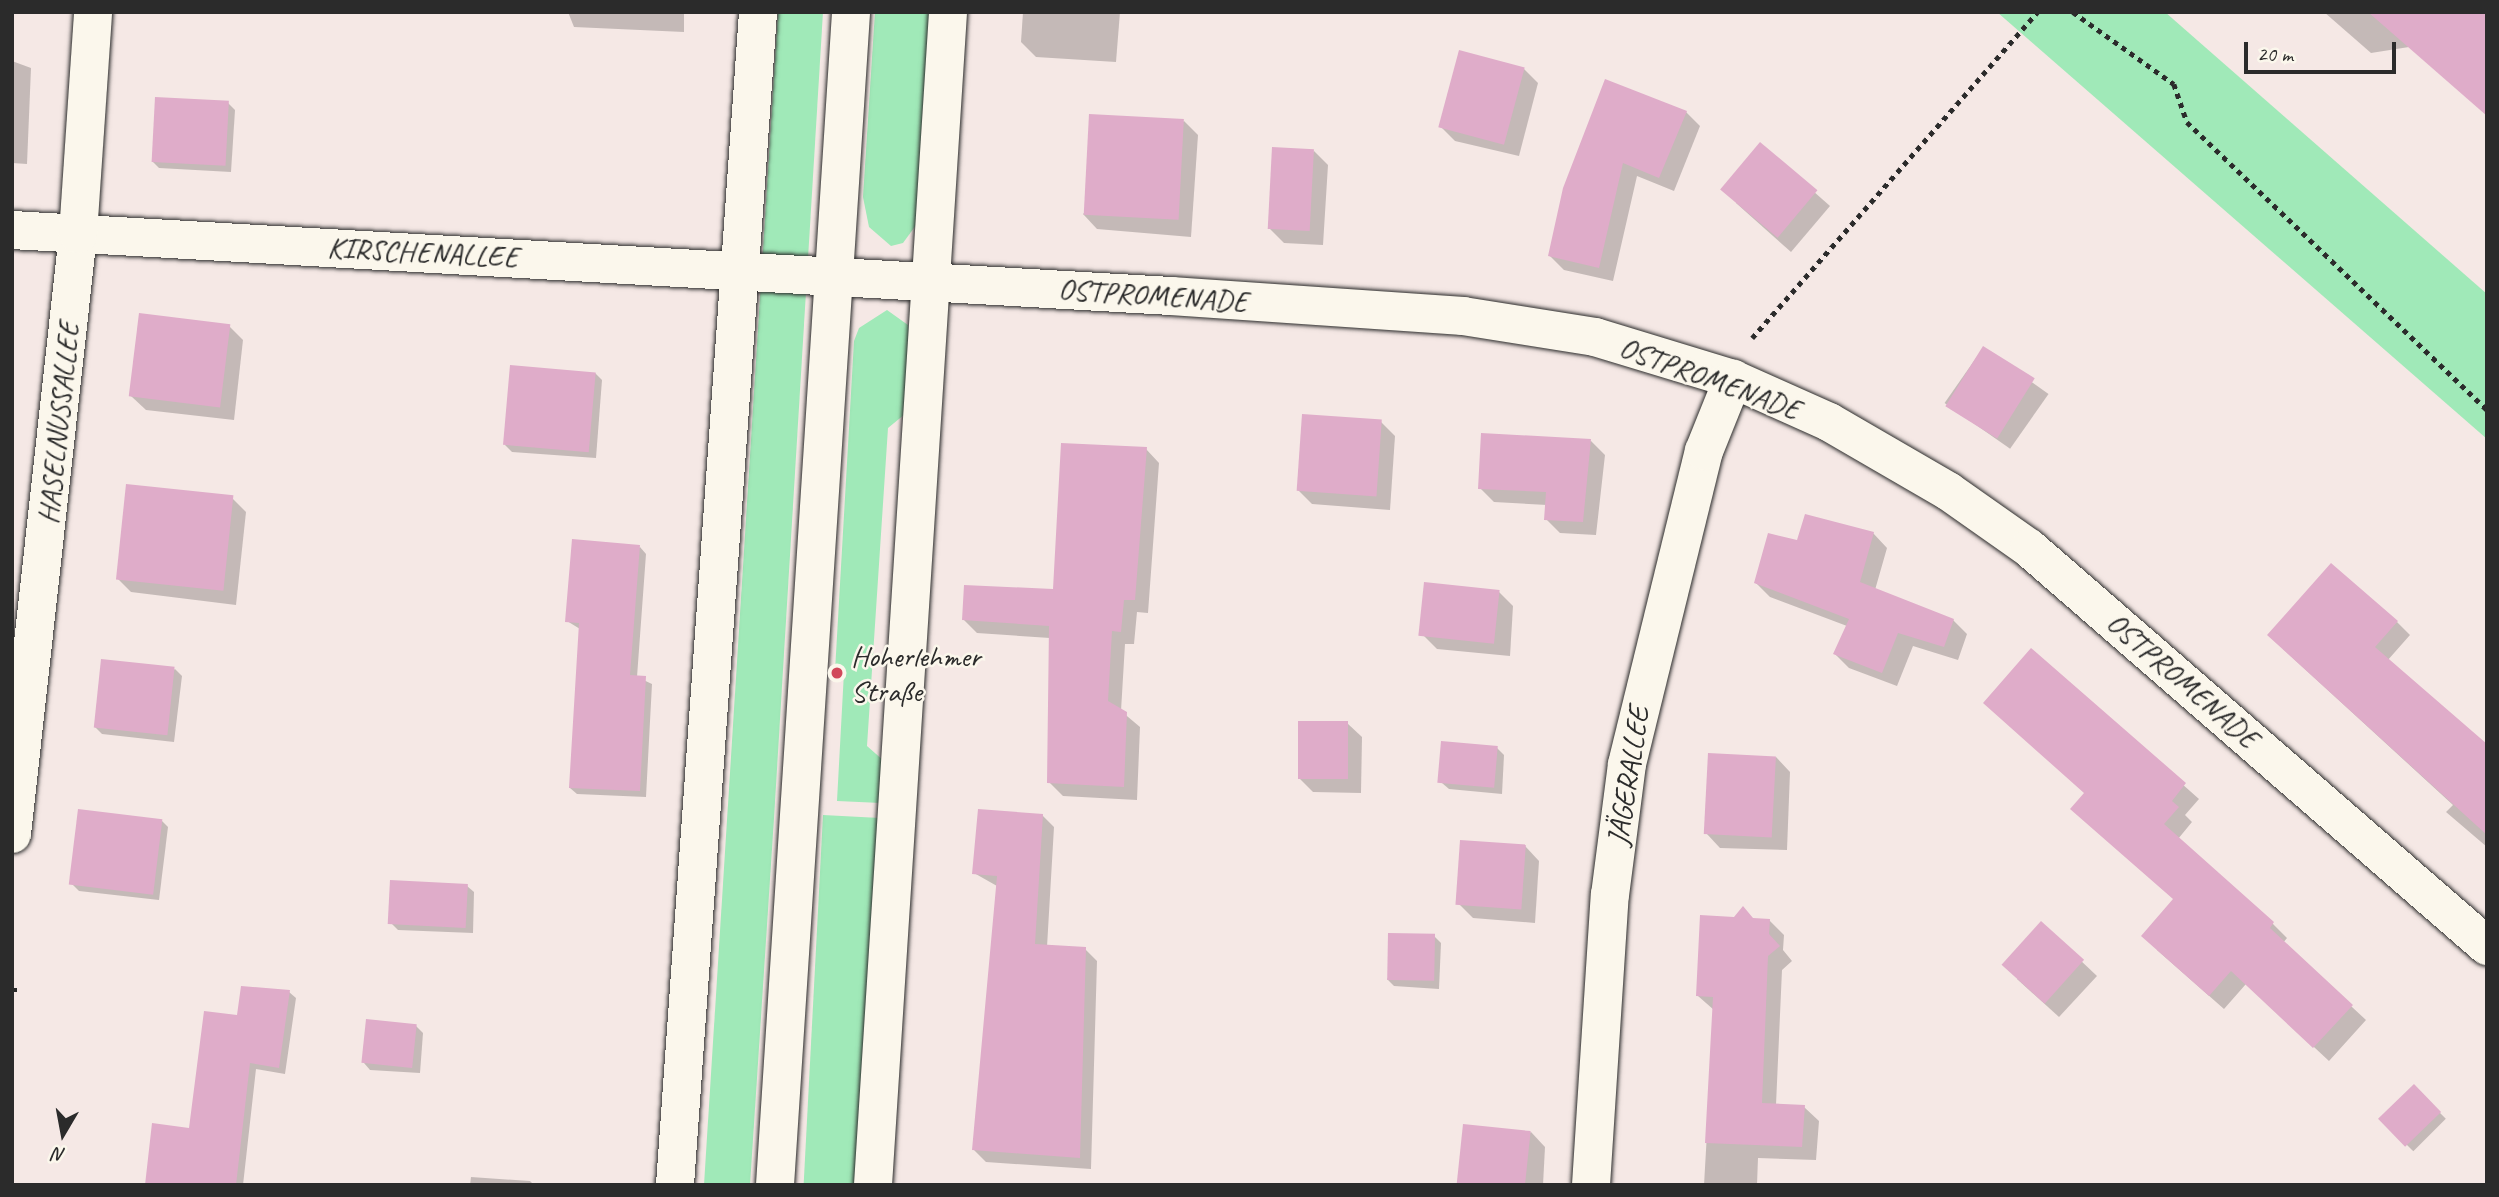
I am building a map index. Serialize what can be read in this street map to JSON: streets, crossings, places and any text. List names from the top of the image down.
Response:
{
  "streets": {
    "street": [
      "KIRSCHENALLEE",
      "OSTPROMENADE",
      "HASELNUSSALLEE",
      "JÄGERALLEE"
    ]
  },
  "crossings": [
    ["KIRSCHENALLEE", "OSTPROMENADE"],
    ["KIRSCHENALLEE", "HASELNUSSALLEE"],
    ["OSTPROMENADE", "JÄGERALLEE"]
  ],
  "places": ["Hoherlehmer Straße"],
  "scale_bar": "20 m",
  "north": "bottom"
}
